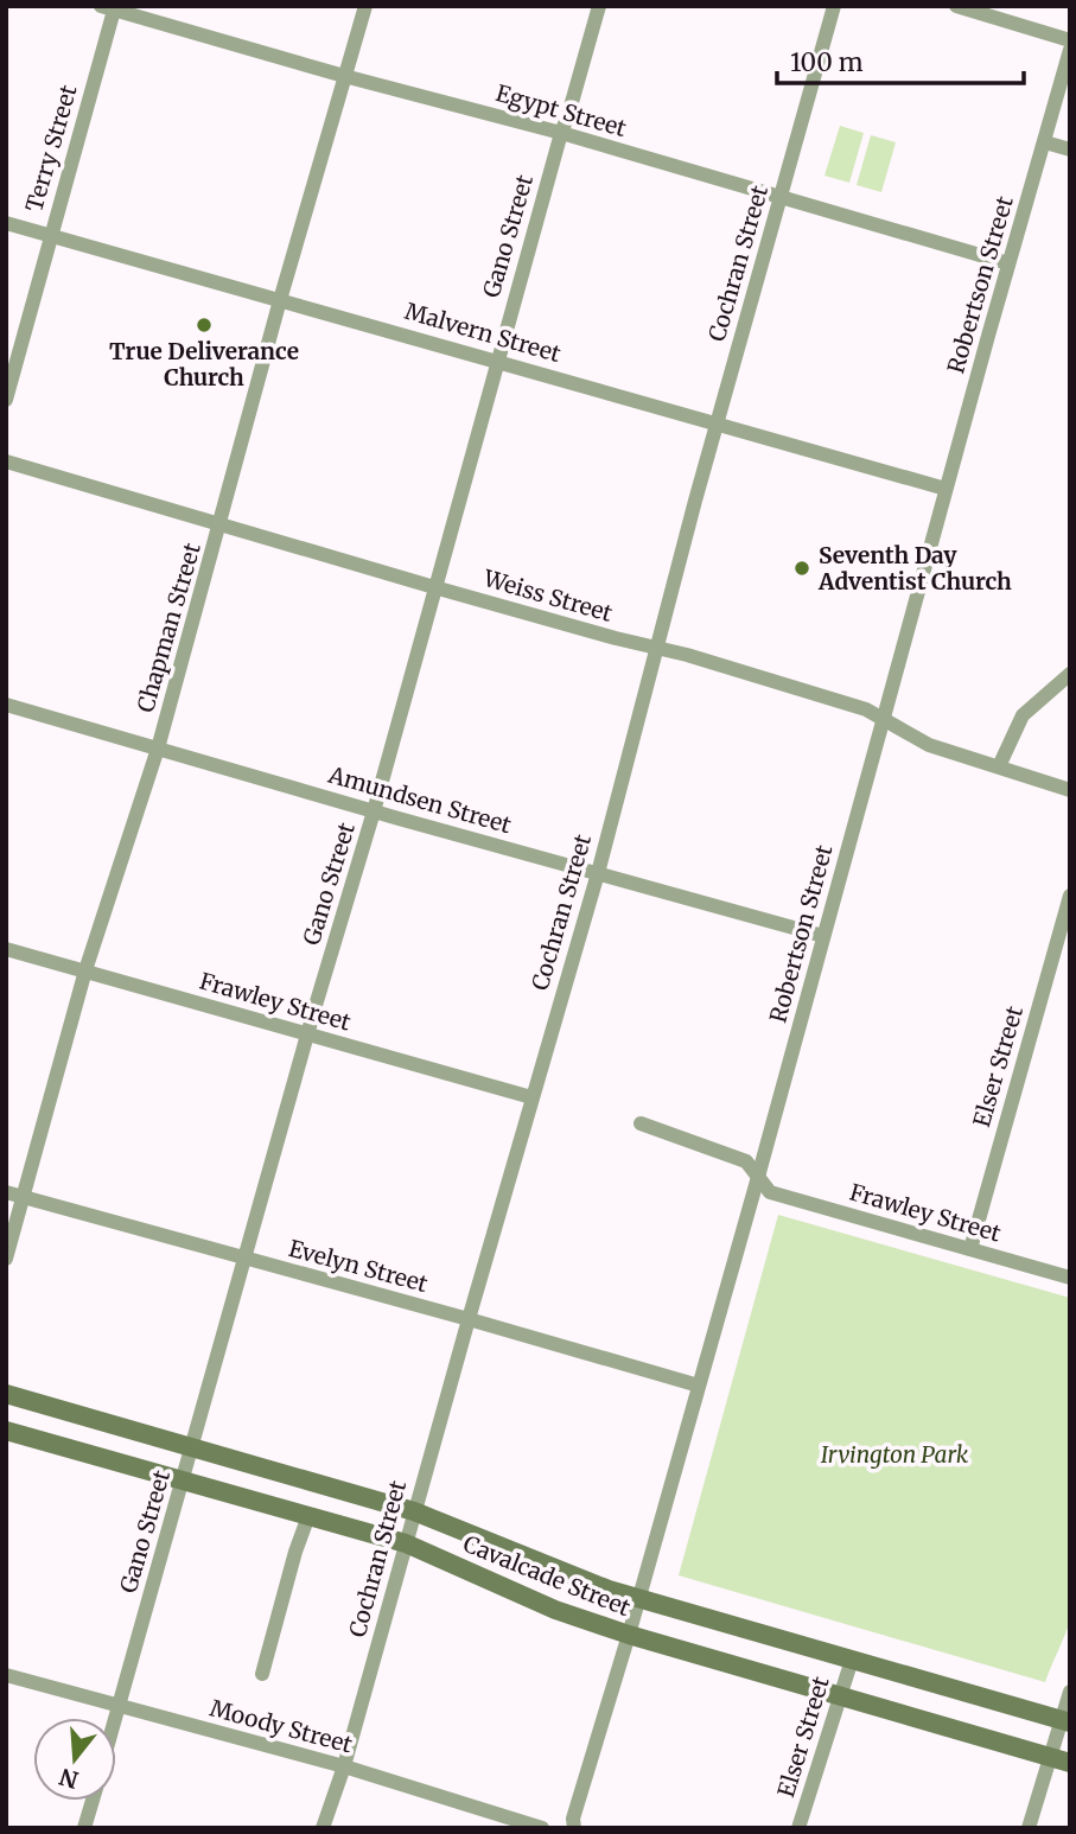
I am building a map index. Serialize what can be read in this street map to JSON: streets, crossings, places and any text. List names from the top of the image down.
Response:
{
  "streets": {
    "main road": ["Cavalcade Street"],
    "street": [
      "Egypt Street",
      "Terry Street",
      "Gano Street",
      "Cochran Street",
      "Robertson Street",
      "Malvern Street",
      "Weiss Street",
      "Chapman Street",
      "Amundsen Street",
      "Frawley Street",
      "Elser Street",
      "Evelyn Street",
      "Moody Street"
    ]
  },
  "crossings": [
    ["Egypt Street", "Terry Street"],
    ["Egypt Street", "Gano Street"],
    ["Egypt Street", "Cochran Street"],
    ["Egypt Street", "Robertson Street"],
    ["Egypt Street", "Chapman Street"],
    ["Terry Street", "Malvern Street"],
    ["Gano Street", "Malvern Street"],
    ["Gano Street", "Weiss Street"],
    ["Gano Street", "Amundsen Street"],
    ["Gano Street", "Frawley Street"],
    ["Gano Street", "Evelyn Street"],
    ["Gano Street", "Cavalcade Street"],
    ["Gano Street", "Moody Street"],
    ["Cochran Street", "Malvern Street"],
    ["Cochran Street", "Weiss Street"],
    ["Cochran Street", "Amundsen Street"],
    ["Cochran Street", "Frawley Street"],
    ["Cochran Street", "Evelyn Street"],
    ["Cochran Street", "Cavalcade Street"],
    ["Cochran Street", "Moody Street"],
    ["Robertson Street", "Malvern Street"],
    ["Robertson Street", "Weiss Street"],
    ["Robertson Street", "Amundsen Street"],
    ["Robertson Street", "Frawley Street"],
    ["Robertson Street", "Evelyn Street"],
    ["Robertson Street", "Cavalcade Street"],
    ["Malvern Street", "Chapman Street"],
    ["Weiss Street", "Chapman Street"],
    ["Chapman Street", "Amundsen Street"],
    ["Chapman Street", "Frawley Street"],
    ["Chapman Street", "Evelyn Street"],
    ["Frawley Street", "Elser Street"],
    ["Elser Street", "Cavalcade Street"]
  ],
  "parks": ["Irvington Park"],
  "places": ["True Deliverance Church", "Seventh Day Adventist Church"],
  "scale_bar": "100 m",
  "north": "bottom"
}
